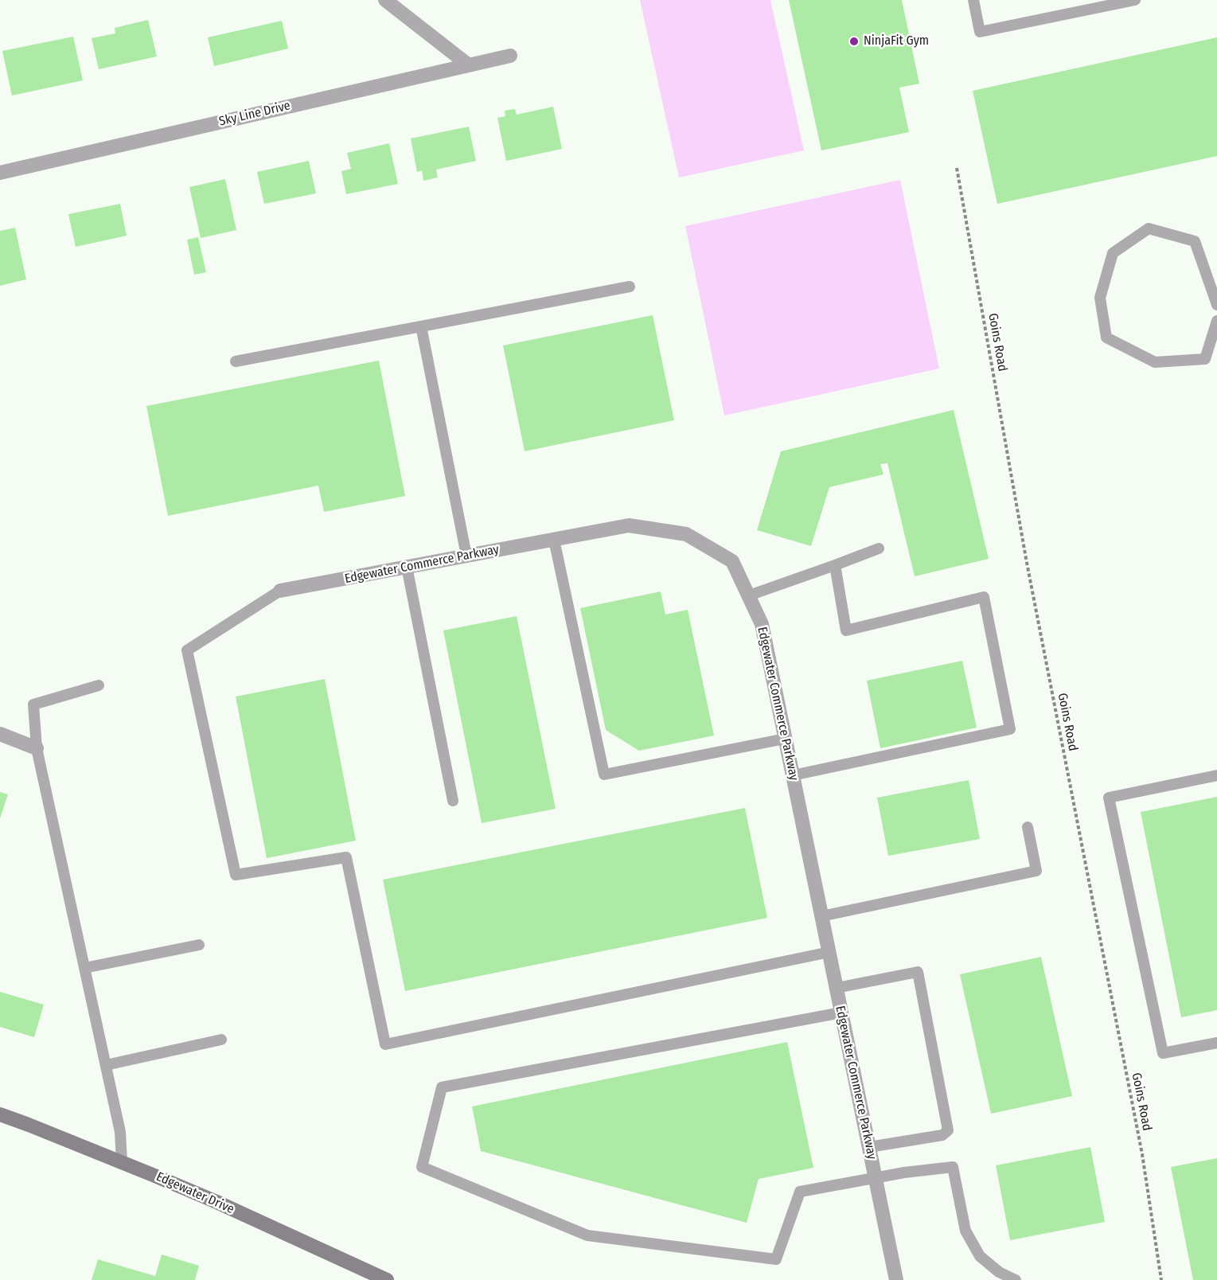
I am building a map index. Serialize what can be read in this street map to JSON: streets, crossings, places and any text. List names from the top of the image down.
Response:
{
  "streets": {
    "main road": ["Edgewater Drive"],
    "street": ["Sky Line Drive", "Edgewater Commerce Parkway"],
    "path": ["Goins Road"]
  },
  "places": ["NinjaFit Gym"]
}
